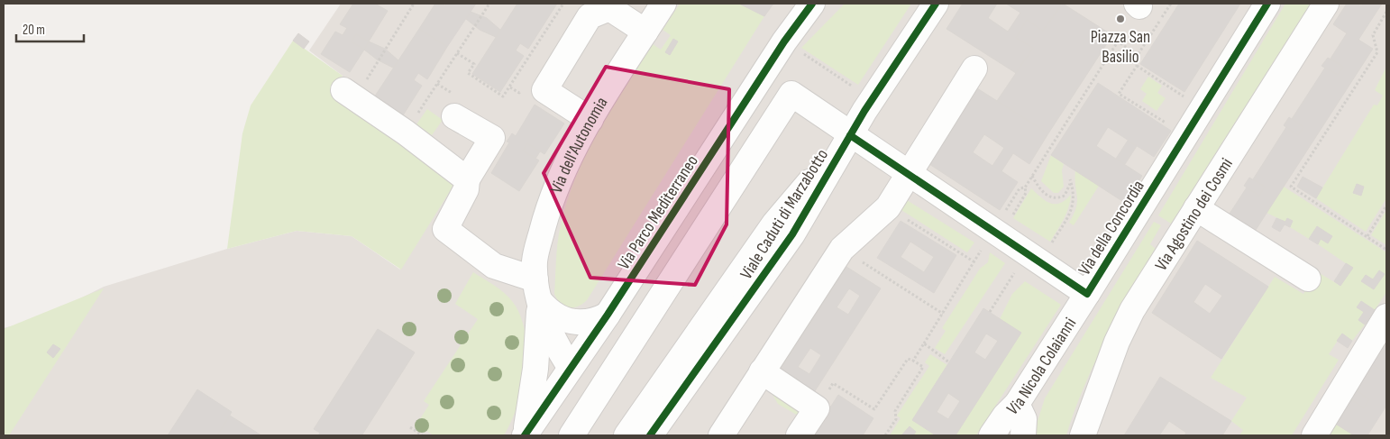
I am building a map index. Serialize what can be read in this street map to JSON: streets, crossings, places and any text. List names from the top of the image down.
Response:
{
  "streets": {
    "street": [
      "Via dell'Autonomia",
      "Via Parco Mediterraneo",
      "Viale Caduti di Marzabotto",
      "Via Agostino dei Cosmi",
      "Via della Concordia",
      "Via Nicola Colaianni"
    ]
  },
  "crossings": [
    ["Via dell'Autonomia", "Via Parco Mediterraneo"],
    ["Viale Caduti di Marzabotto", "Via della Concordia"],
    ["Via della Concordia", "Via Nicola Colaianni"]
  ],
  "places": ["Piazza San Basilio"],
  "scale_bar": "20 m"
}
